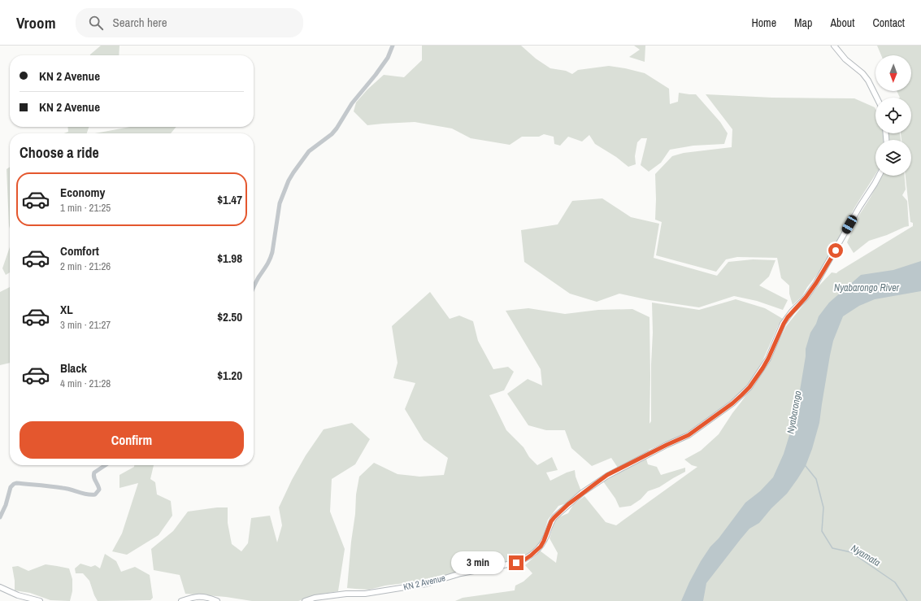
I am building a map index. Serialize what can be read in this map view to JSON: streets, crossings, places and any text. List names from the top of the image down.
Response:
{
  "streets": {
    "main road": ["KN 2 Avenue"]
  },
  "water": ["Nyabarongo River", "Nyabarongo", "Nyamata"],
  "north": "bottom",
  "page": {
    "header": "Vroom",
    "search": "Search here",
    "nav": [
      "Home",
      "Map",
      "About",
      "Contact"
    ],
    "banner": ["KN 2 Avenue", "KN 2 Avenue"],
    "heading": "Choose a ride",
    "list": [
      {
        "name": "Economy",
        "note": "1 min · 21:25",
        "value": "$1.47"
      },
      {
        "name": "Comfort",
        "note": "2 min · 21:26",
        "value": "$1.98"
      },
      {
        "name": "XL",
        "note": "3 min · 21:27",
        "value": "$2.50"
      },
      {
        "name": "Black",
        "note": "4 min · 21:28",
        "value": "$1.20"
      }
    ],
    "buttons": "Confirm",
    "bubble": "3 min"
  }
}
